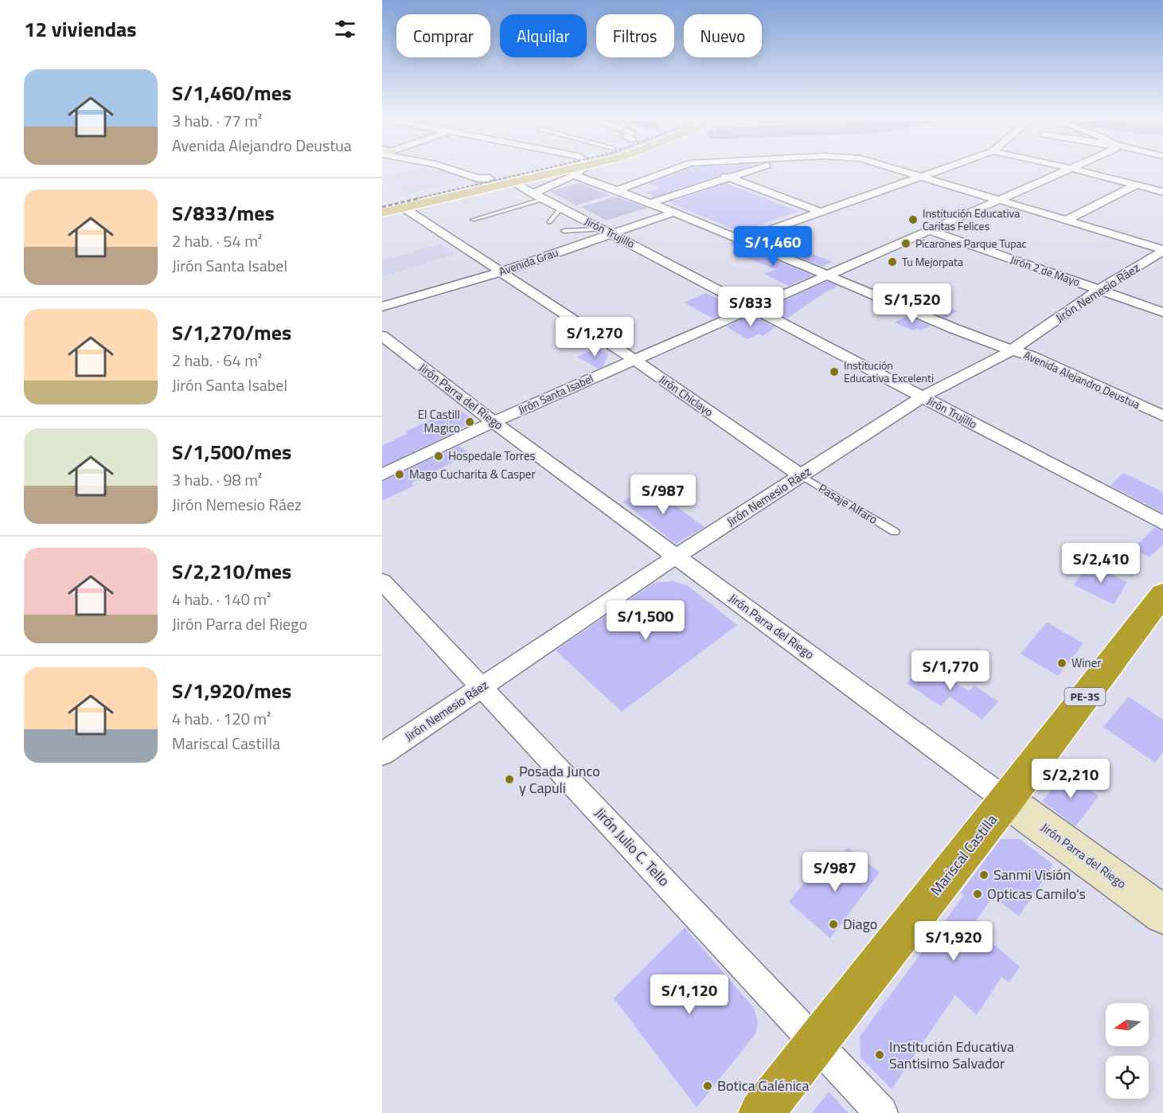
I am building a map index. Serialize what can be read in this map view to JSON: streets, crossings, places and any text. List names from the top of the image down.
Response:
{
  "streets": {
    "highway": ["PE-3S", "Mariscal Castilla"],
    "street": [
      "Jirón Trujillo",
      "Avenida Grau",
      "Jirón 2 de Mayo",
      "Jirón Nemesio Ráez",
      "Avenida Alejandro Deustua",
      "Jirón Santa Isabel",
      "Jirón Chiclayo",
      "Jirón Parra del Riego",
      "Jirón Julio C. Tello"
    ],
    "lane": ["Pasaje Alfaro"]
  },
  "crossings": [
    ["Jirón Trujillo", "Avenida Grau"],
    ["Jirón Trujillo", "Jirón Nemesio Ráez"],
    ["Jirón Trujillo", "Jirón Santa Isabel"],
    ["Avenida Grau", "Avenida Alejandro Deustua"],
    ["Avenida Grau", "Jirón Chiclayo"],
    ["Jirón 2 de Mayo", "Jirón Nemesio Ráez"],
    ["Jirón 2 de Mayo", "Jirón Santa Isabel"],
    ["Jirón Nemesio Ráez", "Avenida Alejandro Deustua"],
    ["Jirón Nemesio Ráez", "Jirón Chiclayo"],
    ["Jirón Nemesio Ráez", "Jirón Parra del Riego"],
    ["Jirón Nemesio Ráez", "Pasaje Alfaro"],
    ["Jirón Nemesio Ráez", "Jirón Julio C. Tello"],
    ["Avenida Alejandro Deustua", "Jirón Santa Isabel"],
    ["Jirón Santa Isabel", "Jirón Chiclayo"],
    ["Jirón Santa Isabel", "Jirón Parra del Riego"],
    ["Jirón Chiclayo", "Pasaje Alfaro"],
    ["Jirón Parra del Riego", "Mariscal Castilla"],
    ["Jirón Julio C. Tello", "Mariscal Castilla"]
  ],
  "places": [
    "Institución Educativa Caritas Felices",
    "Picarones Parque Tupac",
    "Tu Mejorpata",
    "Institución Educativa Excelenti",
    "El Castill Magico",
    "Hospedale Torres",
    "Mago Cucharita & Casper",
    "Winer",
    "Posada Junco y Capuli",
    "Sanmi Visión",
    "Opticas Camilo's",
    "Diago",
    "Institución Educativa Santisimo Salvador",
    "Botica Galénica"
  ],
  "north": "left",
  "page": {
    "heading": "12 viviendas",
    "chip": [
      "Comprar",
      "Alquilar",
      "Filtros",
      "Nuevo"
    ],
    "list": [
      {
        "name": "S/1,460/mes",
        "note": "3 hab. · 77 m² · Avenida Alejandro Deustua"
      },
      {
        "name": "S/833/mes",
        "note": "2 hab. · 54 m² · Jirón Santa Isabel"
      },
      {
        "name": "S/1,270/mes",
        "note": "2 hab. · 64 m² · Jirón Santa Isabel"
      },
      {
        "name": "S/1,500/mes",
        "note": "3 hab. · 98 m² · Jirón Nemesio Ráez"
      },
      {
        "name": "S/2,210/mes",
        "note": "4 hab. · 140 m² · Jirón Parra del Riego"
      },
      {
        "name": "S/1,920/mes",
        "note": "4 hab. · 120 m² · Mariscal Castilla"
      }
    ],
    "price": [
      "S/1,460",
      "S/1,520",
      "S/833",
      "S/1,270",
      "S/987",
      "S/2,410",
      "S/1,500",
      "S/1,770",
      "S/2,210",
      "S/987",
      "S/1,920",
      "S/1,120"
    ]
  }
}
